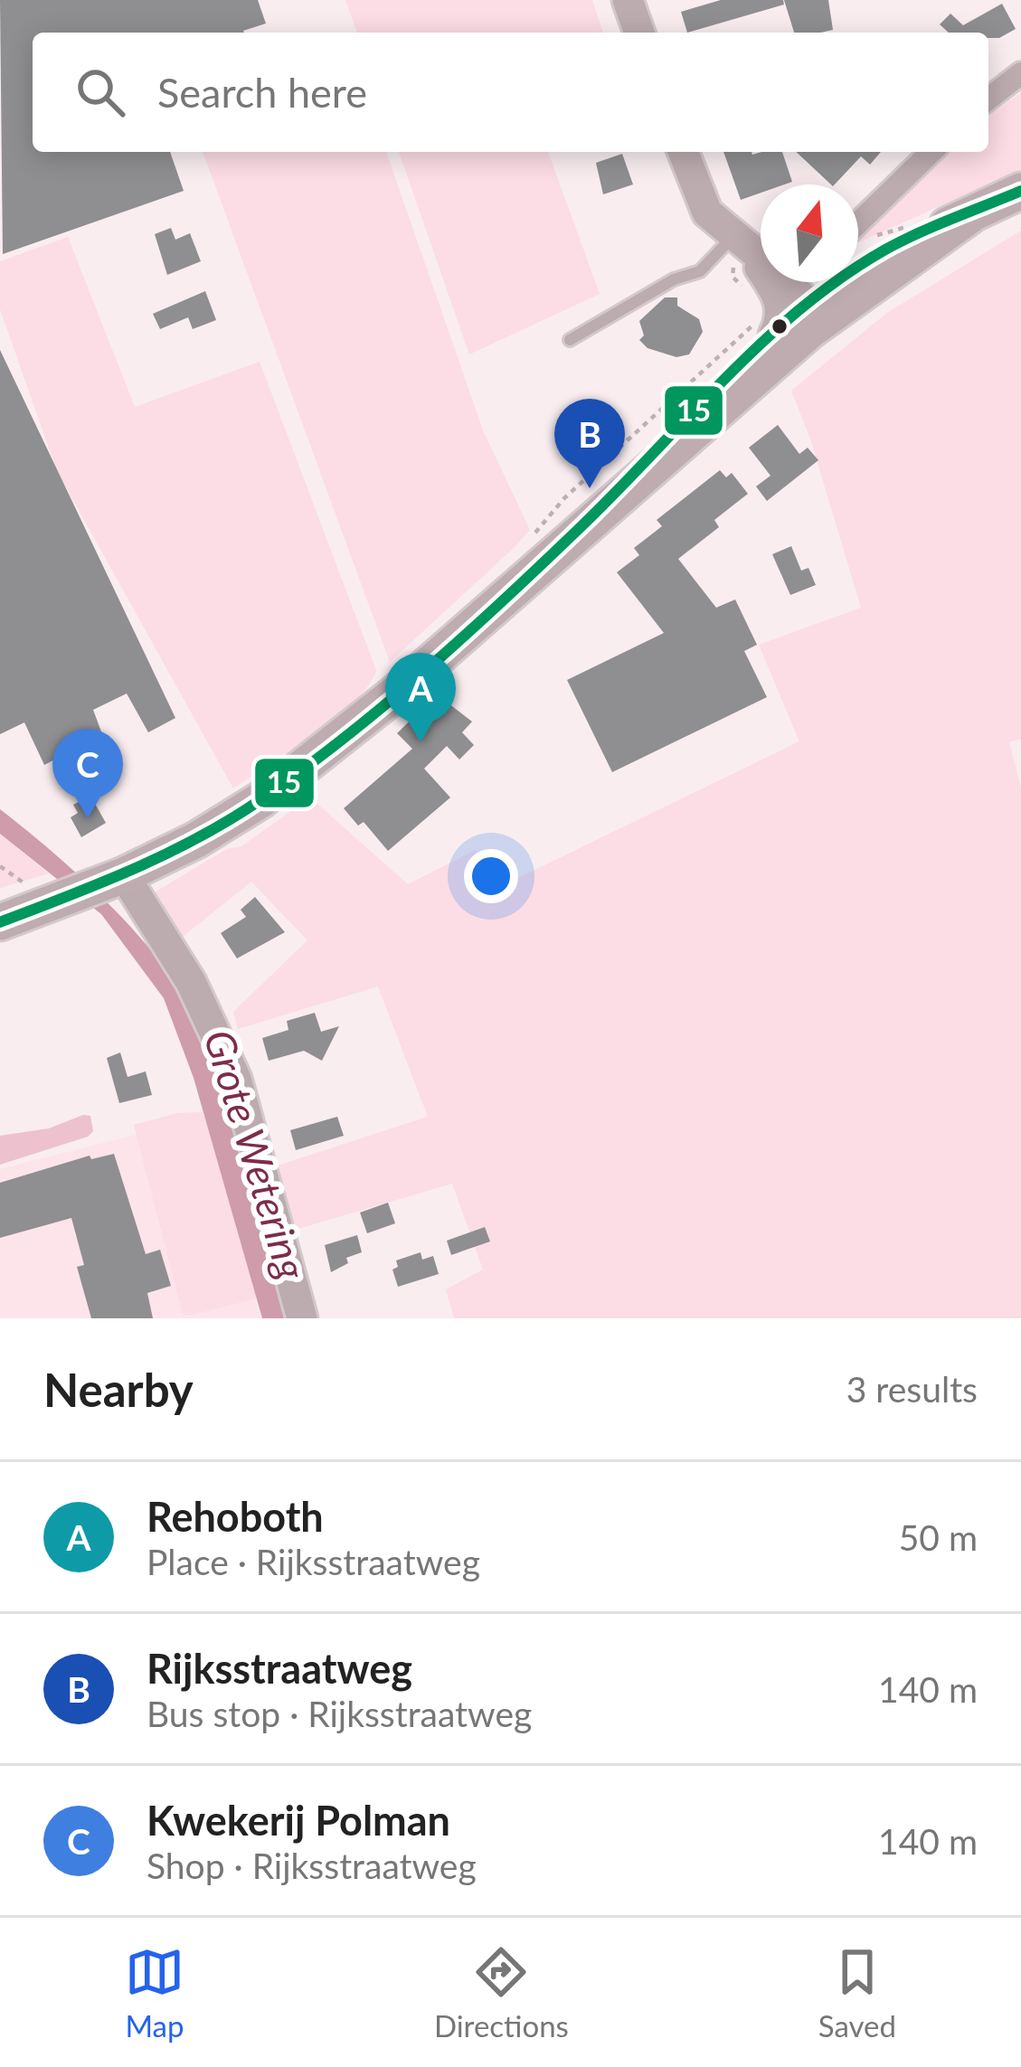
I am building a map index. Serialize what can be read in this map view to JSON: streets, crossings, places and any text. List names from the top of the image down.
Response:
{
  "water": ["Grote Wetering"],
  "lines": ["transit line 15"],
  "north": "top",
  "page": {
    "search": "Search here",
    "pins": ["B", "A", "C"],
    "heading": ["Nearby", "3 results"],
    "list": [
      {
        "mark": "A",
        "name": "Rehoboth",
        "note": "Place · Rijksstraatweg",
        "value": "50 m"
      },
      {
        "mark": "B",
        "name": "Rijksstraatweg",
        "note": "Bus stop · Rijksstraatweg",
        "value": "140 m"
      },
      {
        "mark": "C",
        "name": "Kwekerij Polman",
        "note": "Shop · Rijksstraatweg",
        "value": "140 m"
      }
    ],
    "nav": ["Map", "Directions", "Saved"]
  }
}
